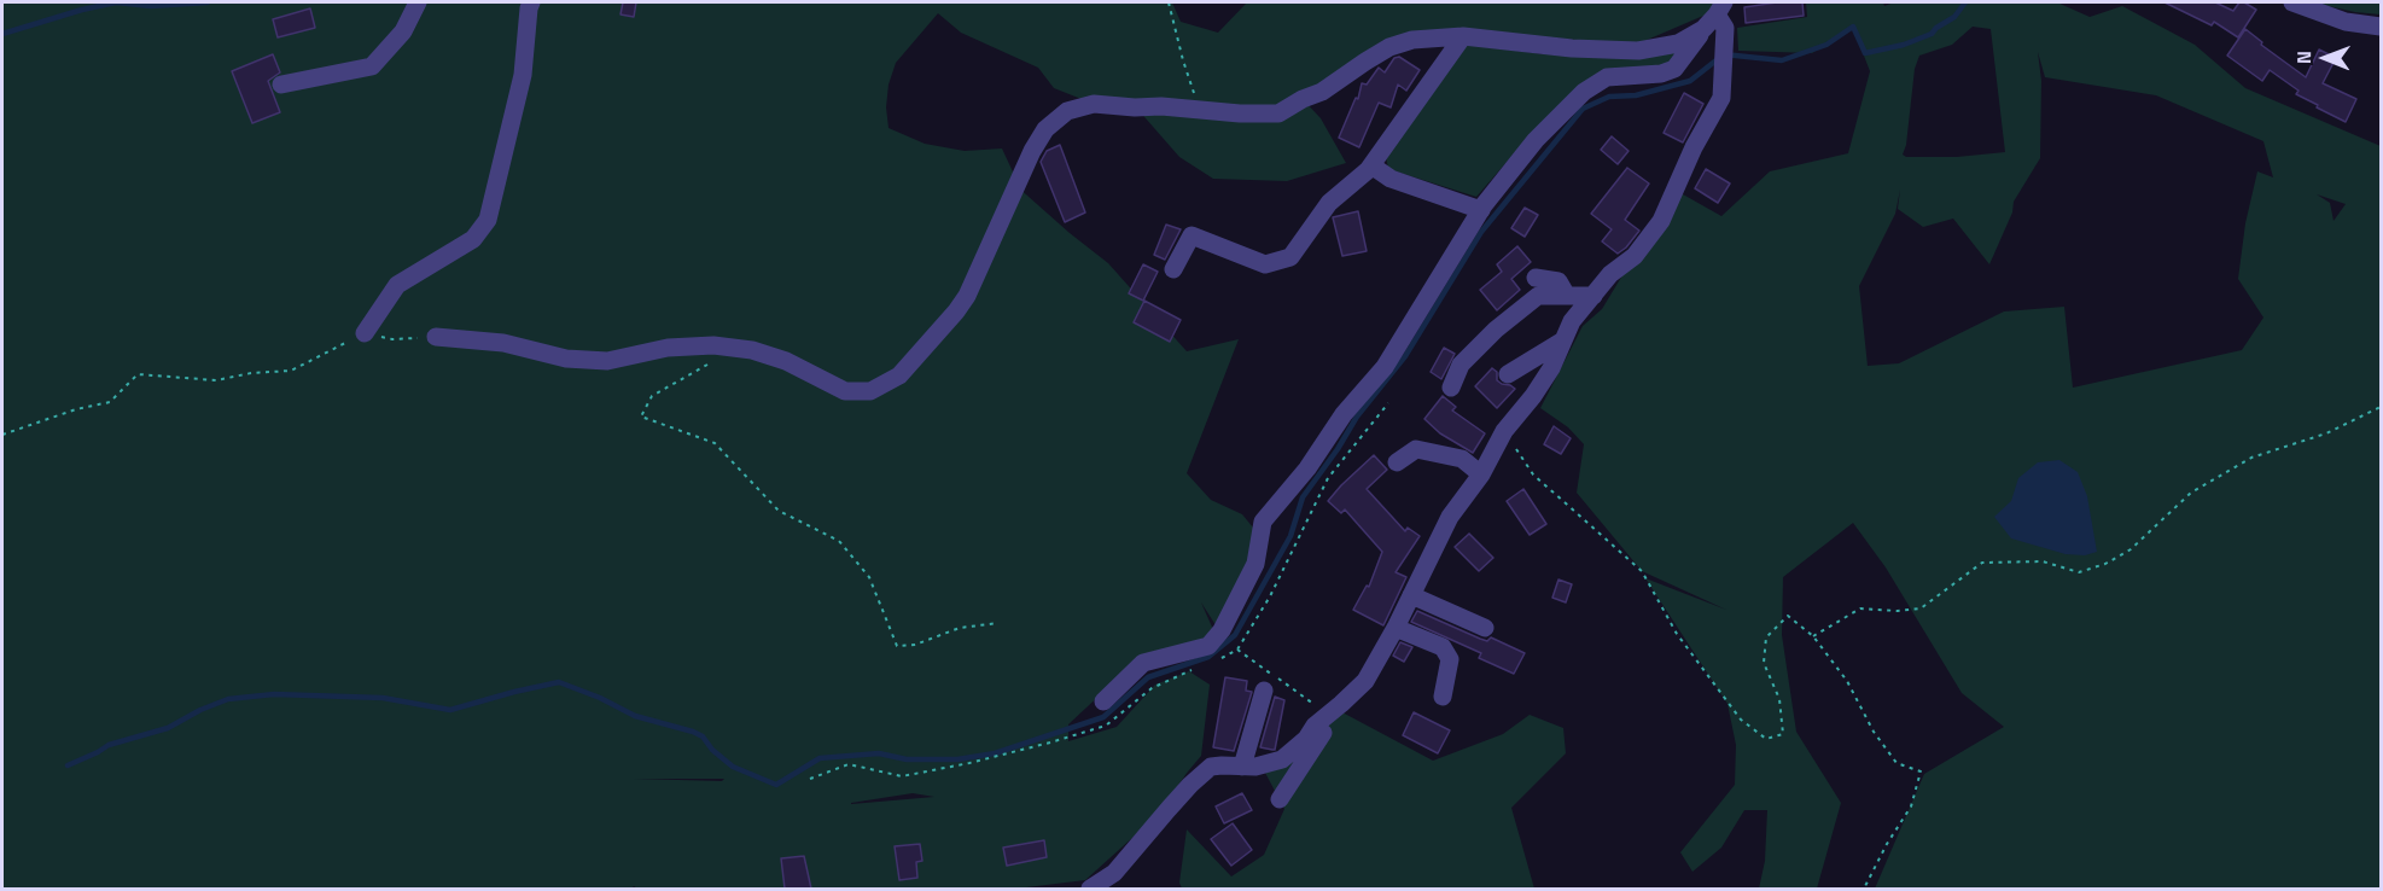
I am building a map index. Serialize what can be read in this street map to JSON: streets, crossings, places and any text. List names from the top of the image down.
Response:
{
  "north": "left"
}
